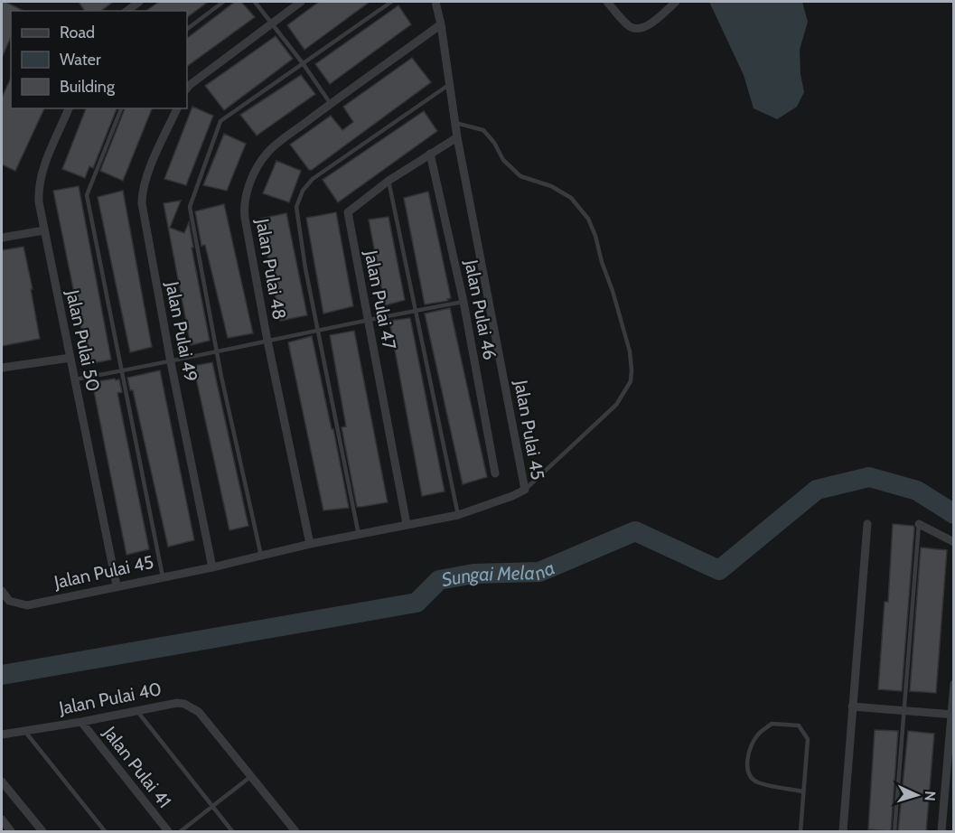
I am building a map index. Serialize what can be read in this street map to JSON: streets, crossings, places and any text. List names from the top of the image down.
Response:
{
  "streets": {
    "street": [
      "Jalan Pulai 48",
      "Jalan Pulai 47",
      "Jalan Pulai 46",
      "Jalan Pulai 49",
      "Jalan Pulai 50",
      "Jalan Pulai 45",
      "Jalan Pulai 40",
      "Jalan Pulai 41"
    ]
  },
  "crossings": [
    ["Jalan Pulai 48", "Jalan Pulai 45"],
    ["Jalan Pulai 47", "Jalan Pulai 46"],
    ["Jalan Pulai 47", "Jalan Pulai 45"],
    ["Jalan Pulai 49", "Jalan Pulai 45"],
    ["Jalan Pulai 50", "Jalan Pulai 45"],
    ["Jalan Pulai 40", "Jalan Pulai 41"]
  ],
  "water": ["Sungai Melana"],
  "legend": ["Road", "Water", "Building"],
  "north": "right"
}
